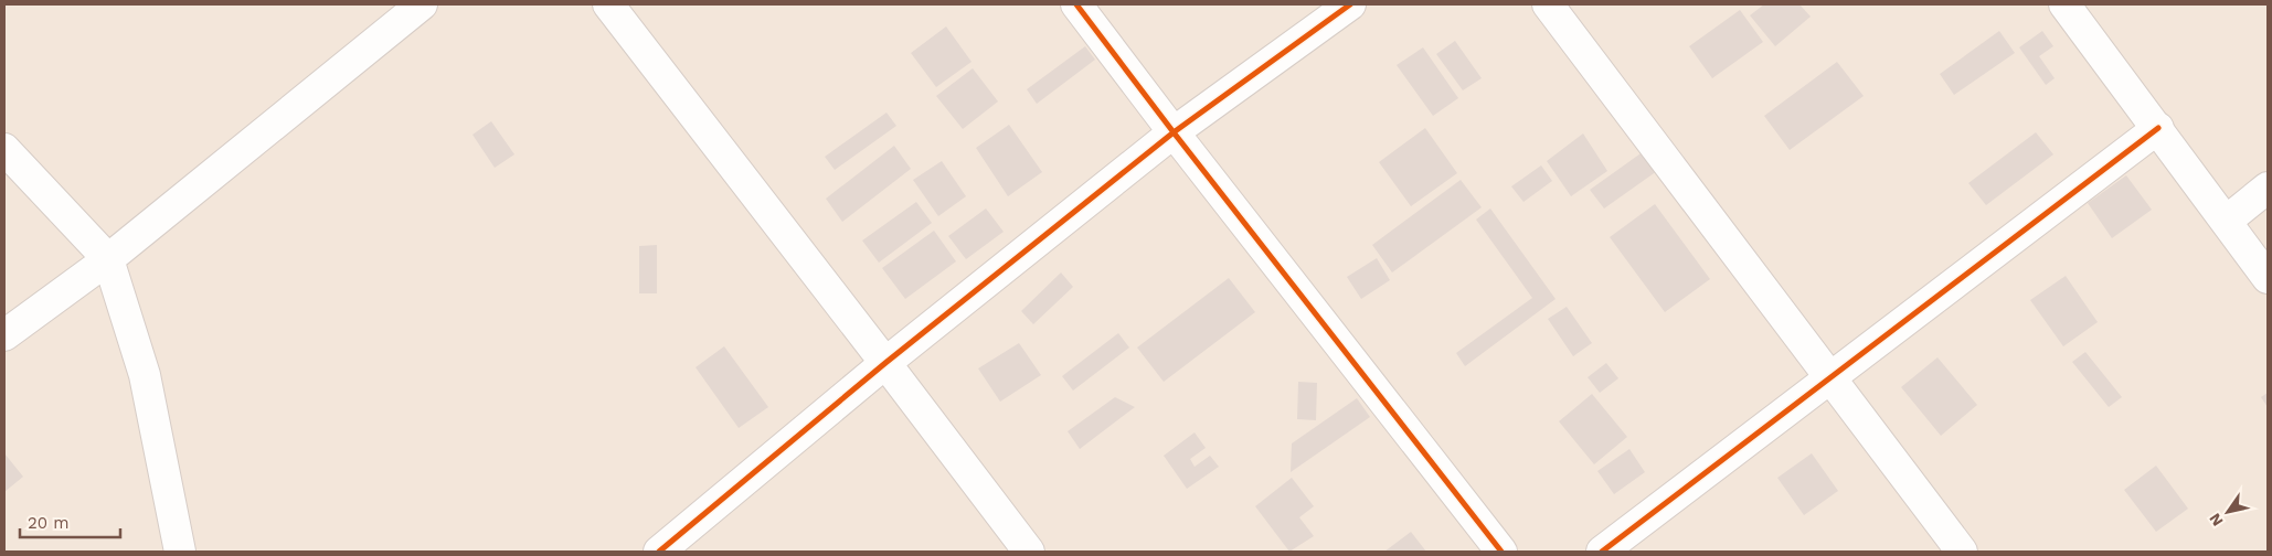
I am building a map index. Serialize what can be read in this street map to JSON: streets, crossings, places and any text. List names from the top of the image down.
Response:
{
  "scale_bar": "20 m",
  "north": "bottom left"
}
